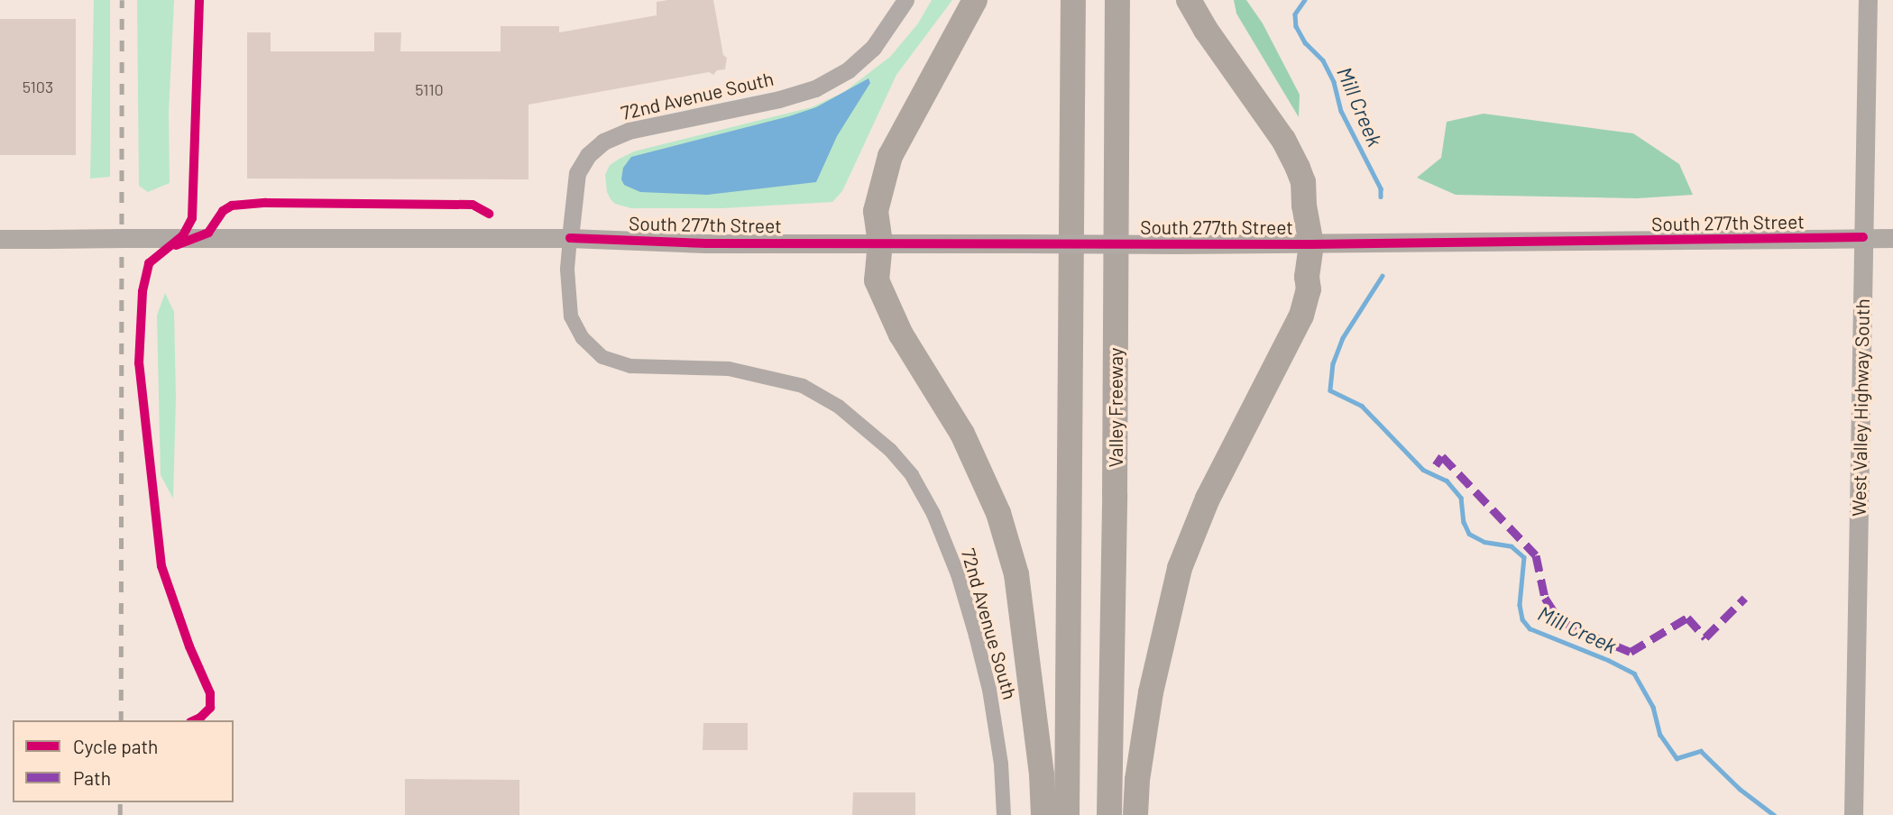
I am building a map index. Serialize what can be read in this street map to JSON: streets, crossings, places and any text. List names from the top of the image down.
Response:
{
  "streets": {
    "highway": ["Valley Freeway"],
    "main road": ["South 277th Street", "West Valley Highway South"],
    "street": ["72nd Avenue South"]
  },
  "crossings": [
    ["72nd Avenue South", "South 277th Street"],
    ["South 277th Street", "West Valley Highway South"]
  ],
  "water": ["Mill Creek"],
  "house_numbers": ["5103", "5110"],
  "legend": ["Cycle path", "Path"]
}
